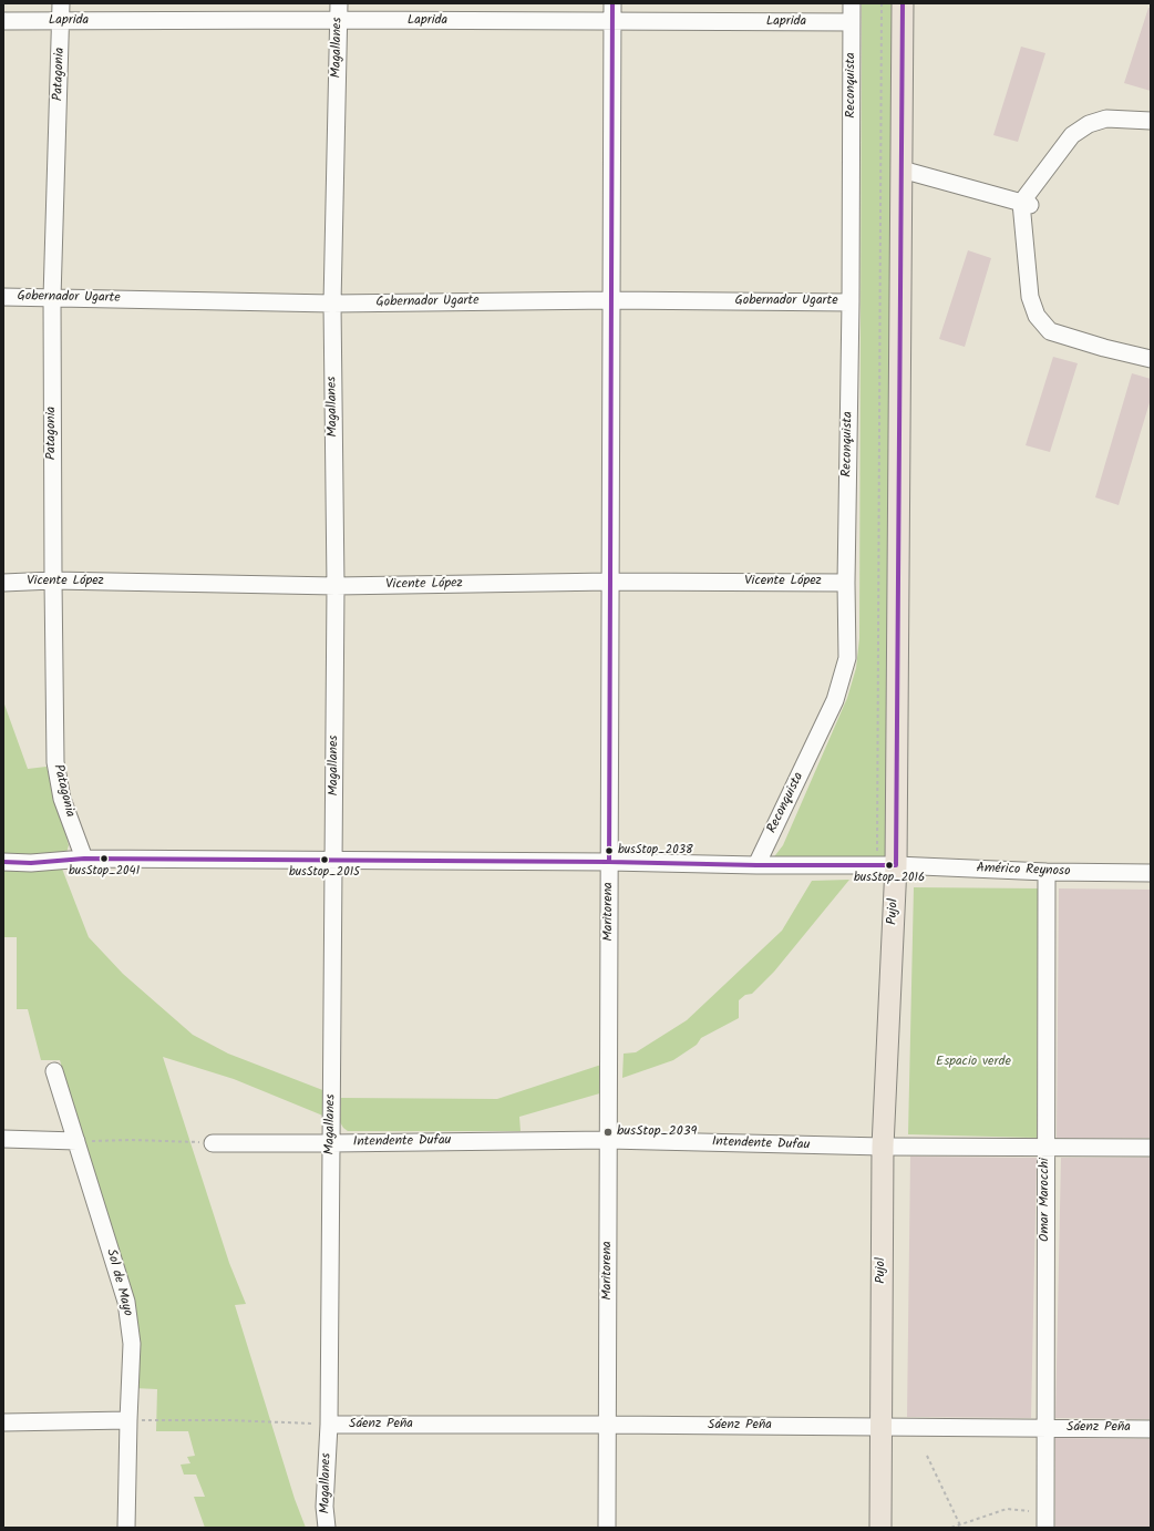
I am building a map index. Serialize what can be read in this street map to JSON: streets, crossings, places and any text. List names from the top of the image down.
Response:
{
  "streets": {
    "main road": ["Pujol"],
    "street": [
      "Laprida",
      "Magallanes",
      "Patagonia",
      "Reconquista",
      "Gobernador Ugarte",
      "Vicente López",
      "Américo Reynoso",
      "Maritorena",
      "Intendente Dufau",
      "Omar Marocchi",
      "Sol de Mayo",
      "Sáenz Peña"
    ]
  },
  "crossings": [
    ["Laprida", "Magallanes"],
    ["Laprida", "Patagonia"],
    ["Laprida", "Reconquista"],
    ["Laprida", "Maritorena"],
    ["Magallanes", "Gobernador Ugarte"],
    ["Magallanes", "Vicente López"],
    ["Magallanes", "Américo Reynoso"],
    ["Magallanes", "Intendente Dufau"],
    ["Magallanes", "Sáenz Peña"],
    ["Patagonia", "Gobernador Ugarte"],
    ["Patagonia", "Vicente López"],
    ["Patagonia", "Américo Reynoso"],
    ["Reconquista", "Gobernador Ugarte"],
    ["Reconquista", "Vicente López"],
    ["Reconquista", "Américo Reynoso"],
    ["Gobernador Ugarte", "Maritorena"],
    ["Vicente López", "Maritorena"],
    ["Américo Reynoso", "Maritorena"],
    ["Américo Reynoso", "Pujol"],
    ["Américo Reynoso", "Omar Marocchi"],
    ["Maritorena", "Intendente Dufau"],
    ["Maritorena", "Sáenz Peña"],
    ["Pujol", "Intendente Dufau"],
    ["Pujol", "Sáenz Peña"],
    ["Intendente Dufau", "Omar Marocchi"],
    ["Omar Marocchi", "Sáenz Peña"]
  ],
  "parks": ["Espacio verde"],
  "places": [
    "busStop_2038",
    "busStop_2041",
    "busStop_2015",
    "busStop_2016",
    "busStop_2039"
  ]
}
